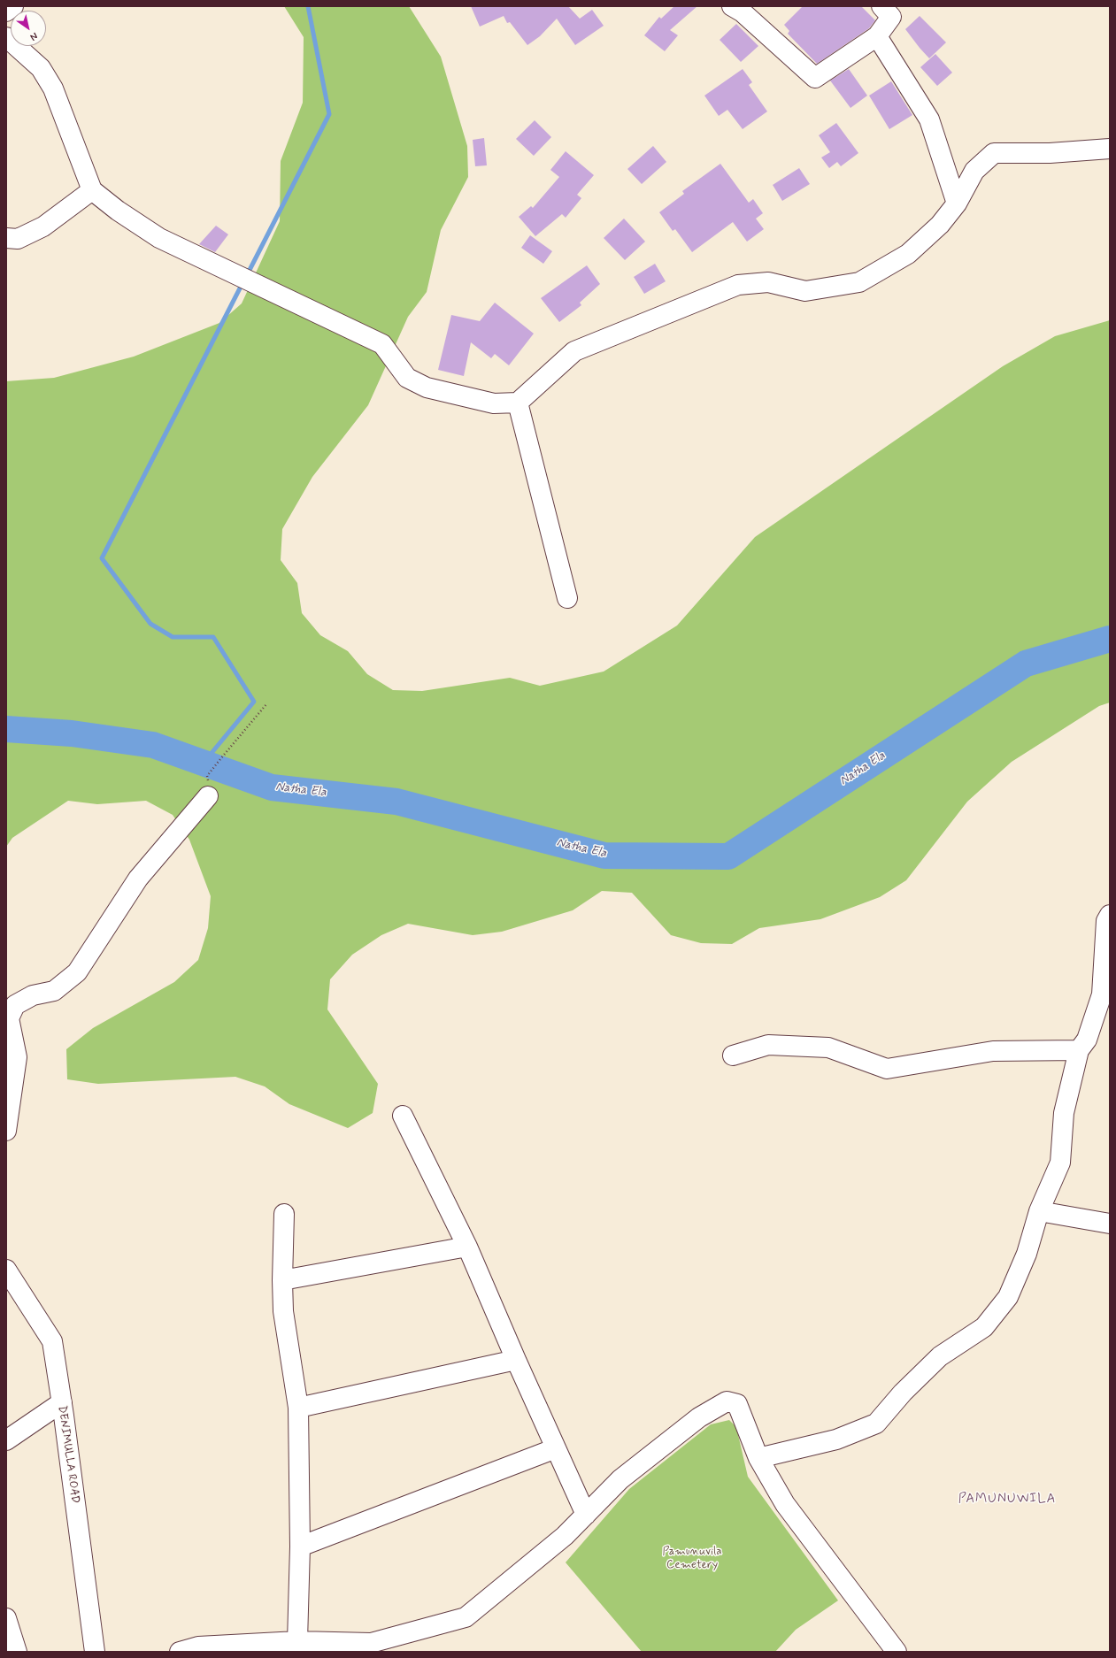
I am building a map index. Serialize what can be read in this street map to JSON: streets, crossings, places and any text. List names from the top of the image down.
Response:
{
  "streets": {
    "street": ["DENIMULLA ROAD"]
  },
  "districts": ["PAMUNUWILA"],
  "water": ["Natha Ela"],
  "parks": ["Pamunuvila Cemetery"],
  "north": "bottom right"
}
